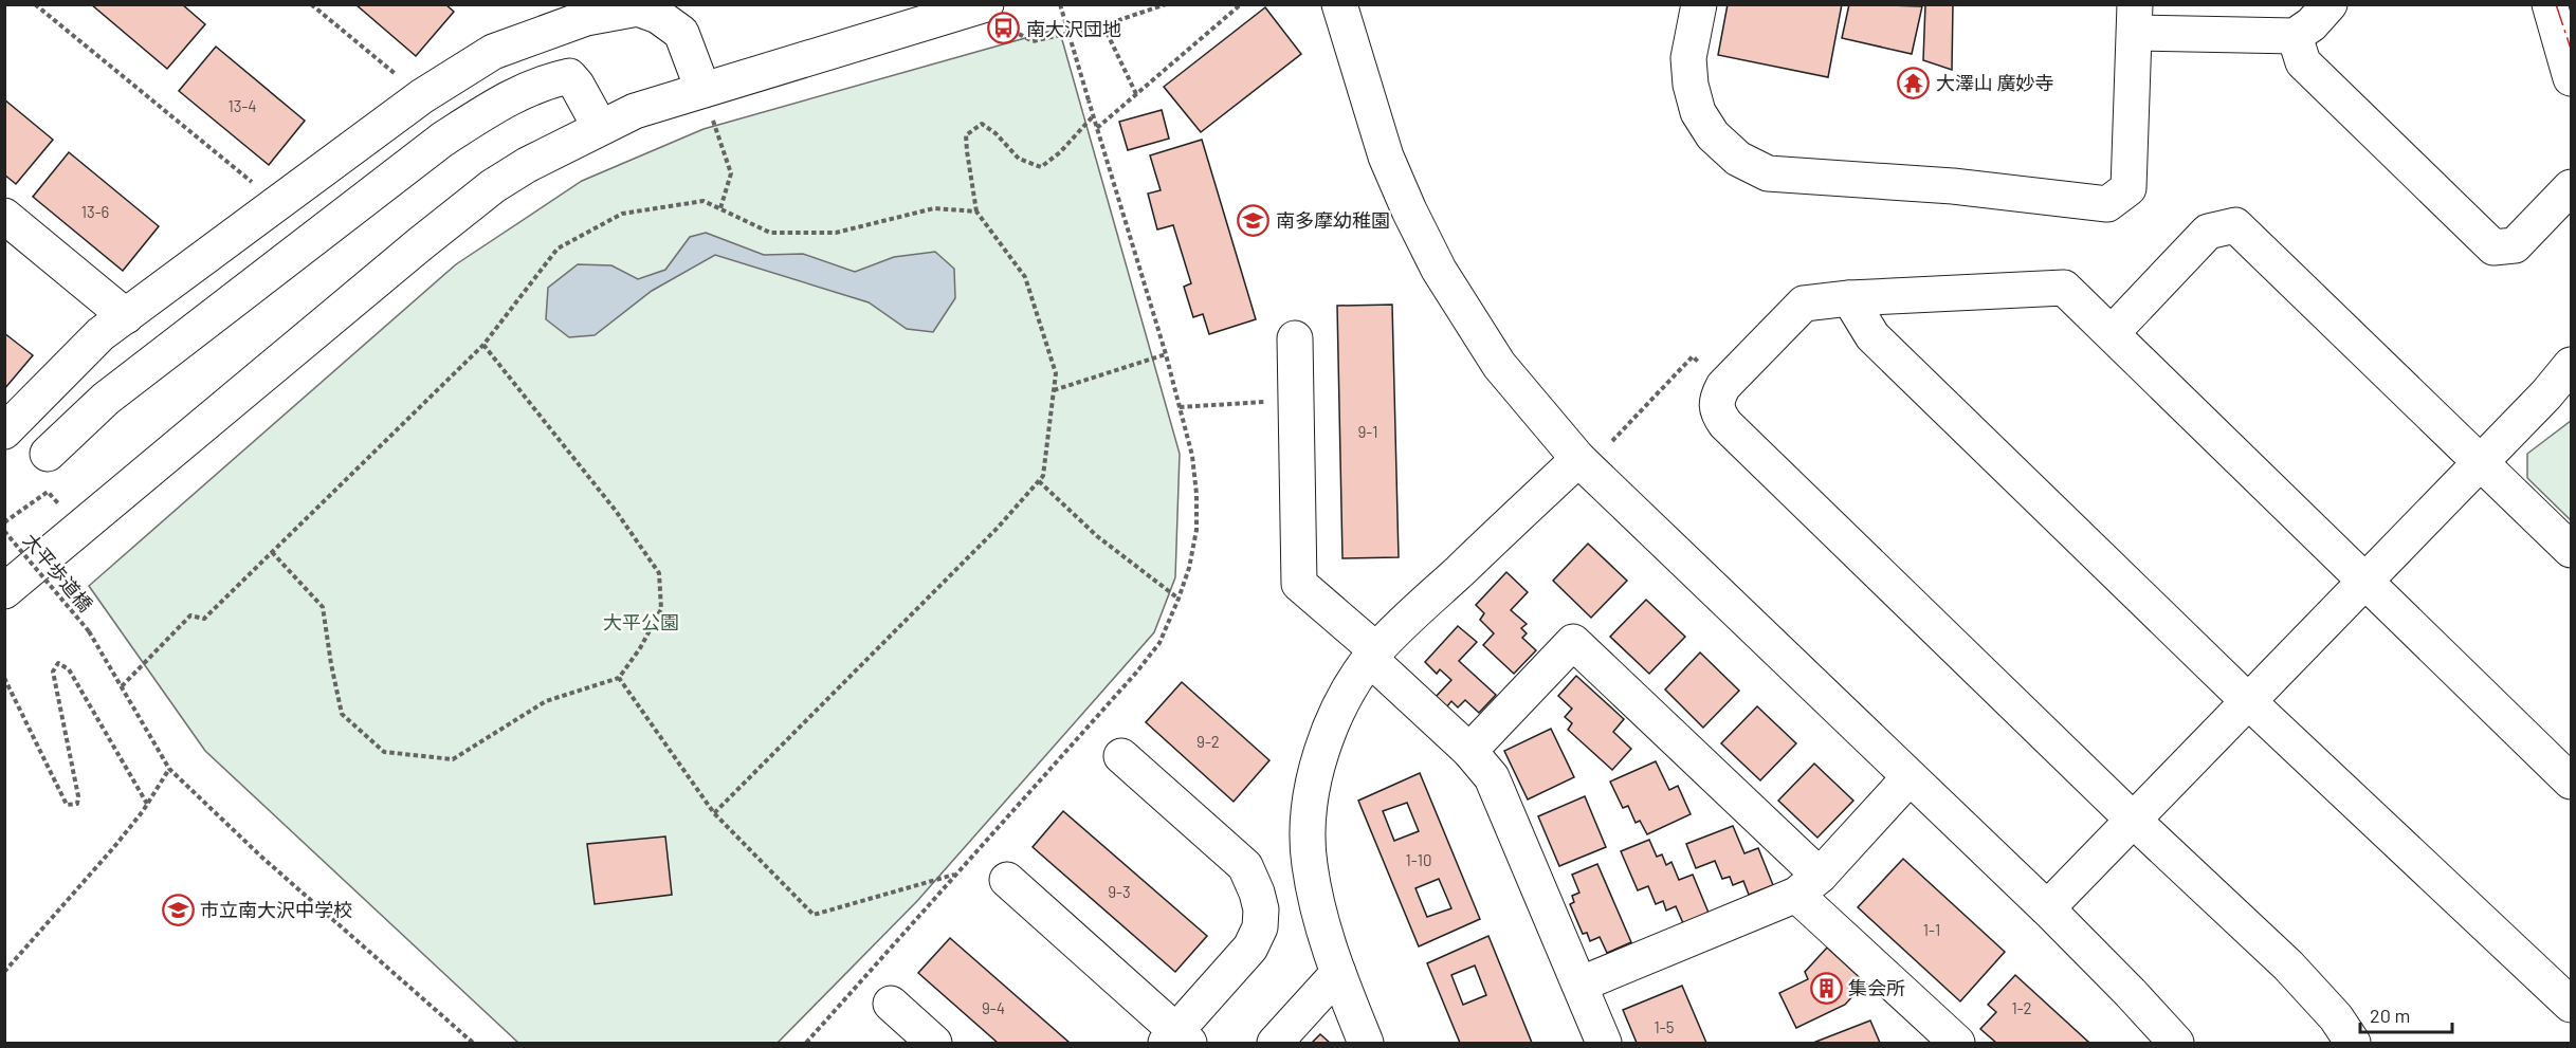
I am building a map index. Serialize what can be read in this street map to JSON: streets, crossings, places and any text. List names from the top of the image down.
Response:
{
  "streets": {
    "path": ["大平歩道橋"]
  },
  "parks": ["大平公園"],
  "places": {
    "bus stop": ["南大沢団地"],
    "temple": ["大澤山 廣妙寺"],
    "school or university": ["南多摩幼稚園", "市立南大沢中学校"],
    "building": ["集会所"]
  },
  "house_numbers": [
    "13-4",
    "13-6",
    "9-1",
    "9-2",
    "1-10",
    "9-3",
    "1-1",
    "9-4",
    "1-2",
    "1-5"
  ],
  "scale_bar": "20 m"
}
